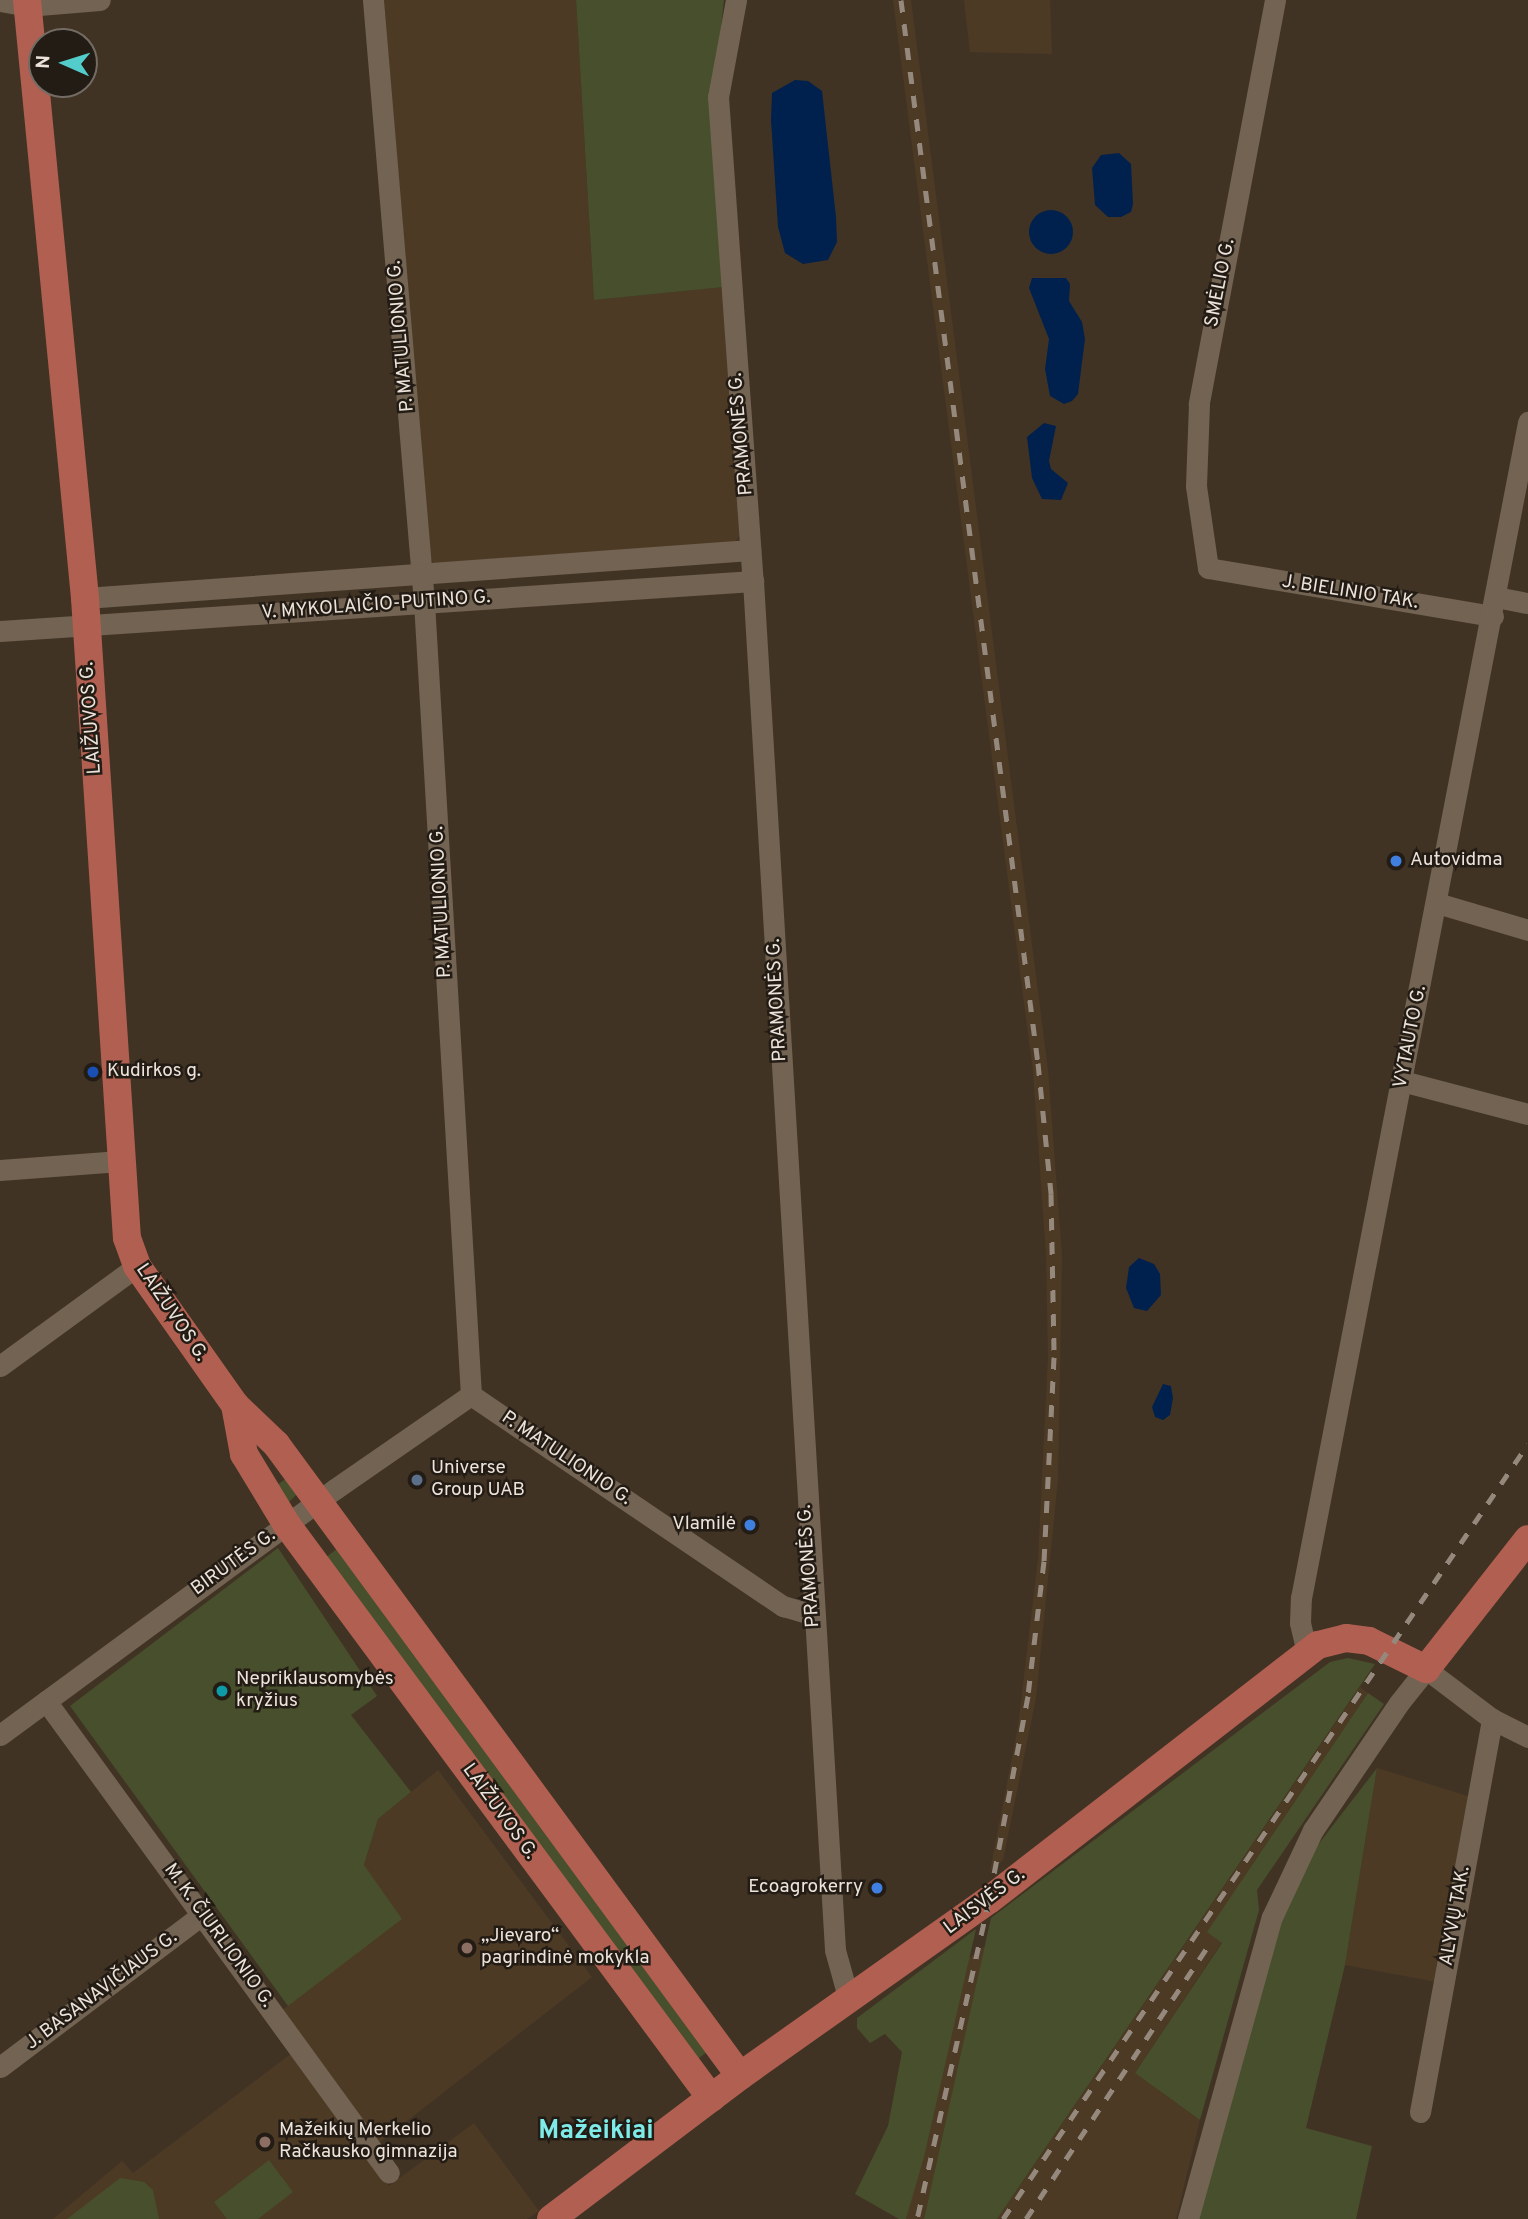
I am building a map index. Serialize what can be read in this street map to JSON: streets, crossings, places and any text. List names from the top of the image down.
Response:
{
  "streets": {
    "main road": ["LAIŽUVOS G.", "LAISVĖS G."],
    "street": [
      "SMĖLIO G.",
      "P. MATULIONIO G.",
      "PRAMONĖS G.",
      "J. BIELINIO TAK.",
      "V. MYKOLAIČIO-PUTINO G.",
      "VYTAUTO G.",
      "BIRUTĖS G.",
      "ALYVŲ TAK.",
      "M. K. ČIURLIONIO G.",
      "J. BASANAVIČIAUS G."
    ]
  },
  "crossings": [
    ["SMĖLIO G.", "J. BIELINIO TAK."],
    ["P. MATULIONIO G.", "PRAMONĖS G."],
    ["P. MATULIONIO G.", "V. MYKOLAIČIO-PUTINO G."],
    ["P. MATULIONIO G.", "BIRUTĖS G."],
    ["PRAMONĖS G.", "V. MYKOLAIČIO-PUTINO G."],
    ["PRAMONĖS G.", "LAISVĖS G."],
    ["J. BIELINIO TAK.", "VYTAUTO G."],
    ["V. MYKOLAIČIO-PUTINO G.", "LAIŽUVOS G."],
    ["LAIŽUVOS G.", "BIRUTĖS G."],
    ["LAIŽUVOS G.", "LAISVĖS G."],
    ["VYTAUTO G.", "LAISVĖS G."],
    ["BIRUTĖS G.", "M. K. ČIURLIONIO G."],
    ["M. K. ČIURLIONIO G.", "J. BASANAVIČIAUS G."]
  ],
  "districts": ["Mažeikiai"],
  "places": [
    "Autovidma",
    "Kudirkos g.",
    "Universe Group UAB",
    "Vlamilė",
    "Nepriklausomybės kryžius",
    "Ecoagrokerry",
    "„Jievaro“ pagrindinė mokykla",
    "Mažeikių Merkelio Račkausko gimnazija"
  ],
  "north": "left"
}
